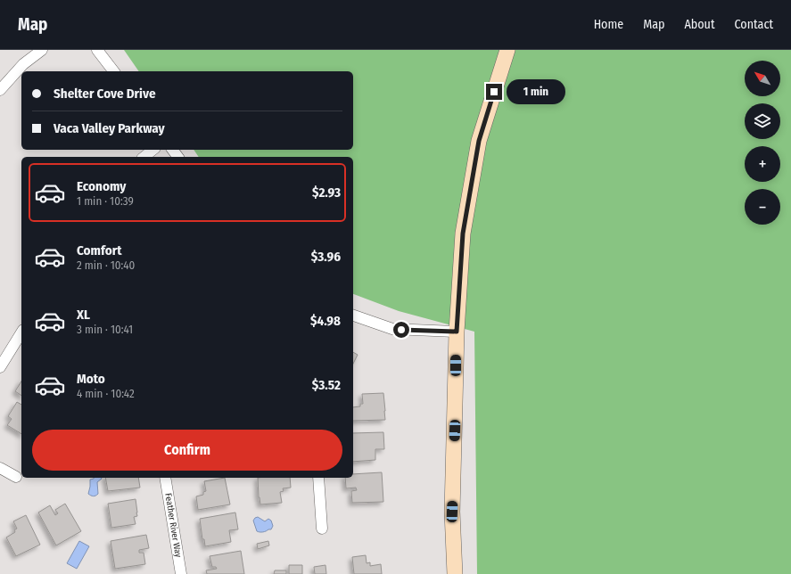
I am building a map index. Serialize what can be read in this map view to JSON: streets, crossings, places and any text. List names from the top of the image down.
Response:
{
  "streets": {
    "street": ["Feather River Way"]
  },
  "north": "top left",
  "page": {
    "header": "Map",
    "nav": [
      "Home",
      "Map",
      "About",
      "Contact"
    ],
    "map_buttons": ["+", "−"],
    "banner": ["Shelter Cove Drive", "Vaca Valley Parkway"],
    "bubble": "1 min",
    "list": [
      {
        "name": "Economy",
        "note": "1 min · 10:39",
        "value": "$2.93"
      },
      {
        "name": "Comfort",
        "note": "2 min · 10:40",
        "value": "$3.96"
      },
      {
        "name": "XL",
        "note": "3 min · 10:41",
        "value": "$4.98"
      },
      {
        "name": "Moto",
        "note": "4 min · 10:42",
        "value": "$3.52"
      }
    ],
    "buttons": "Confirm"
  }
}
